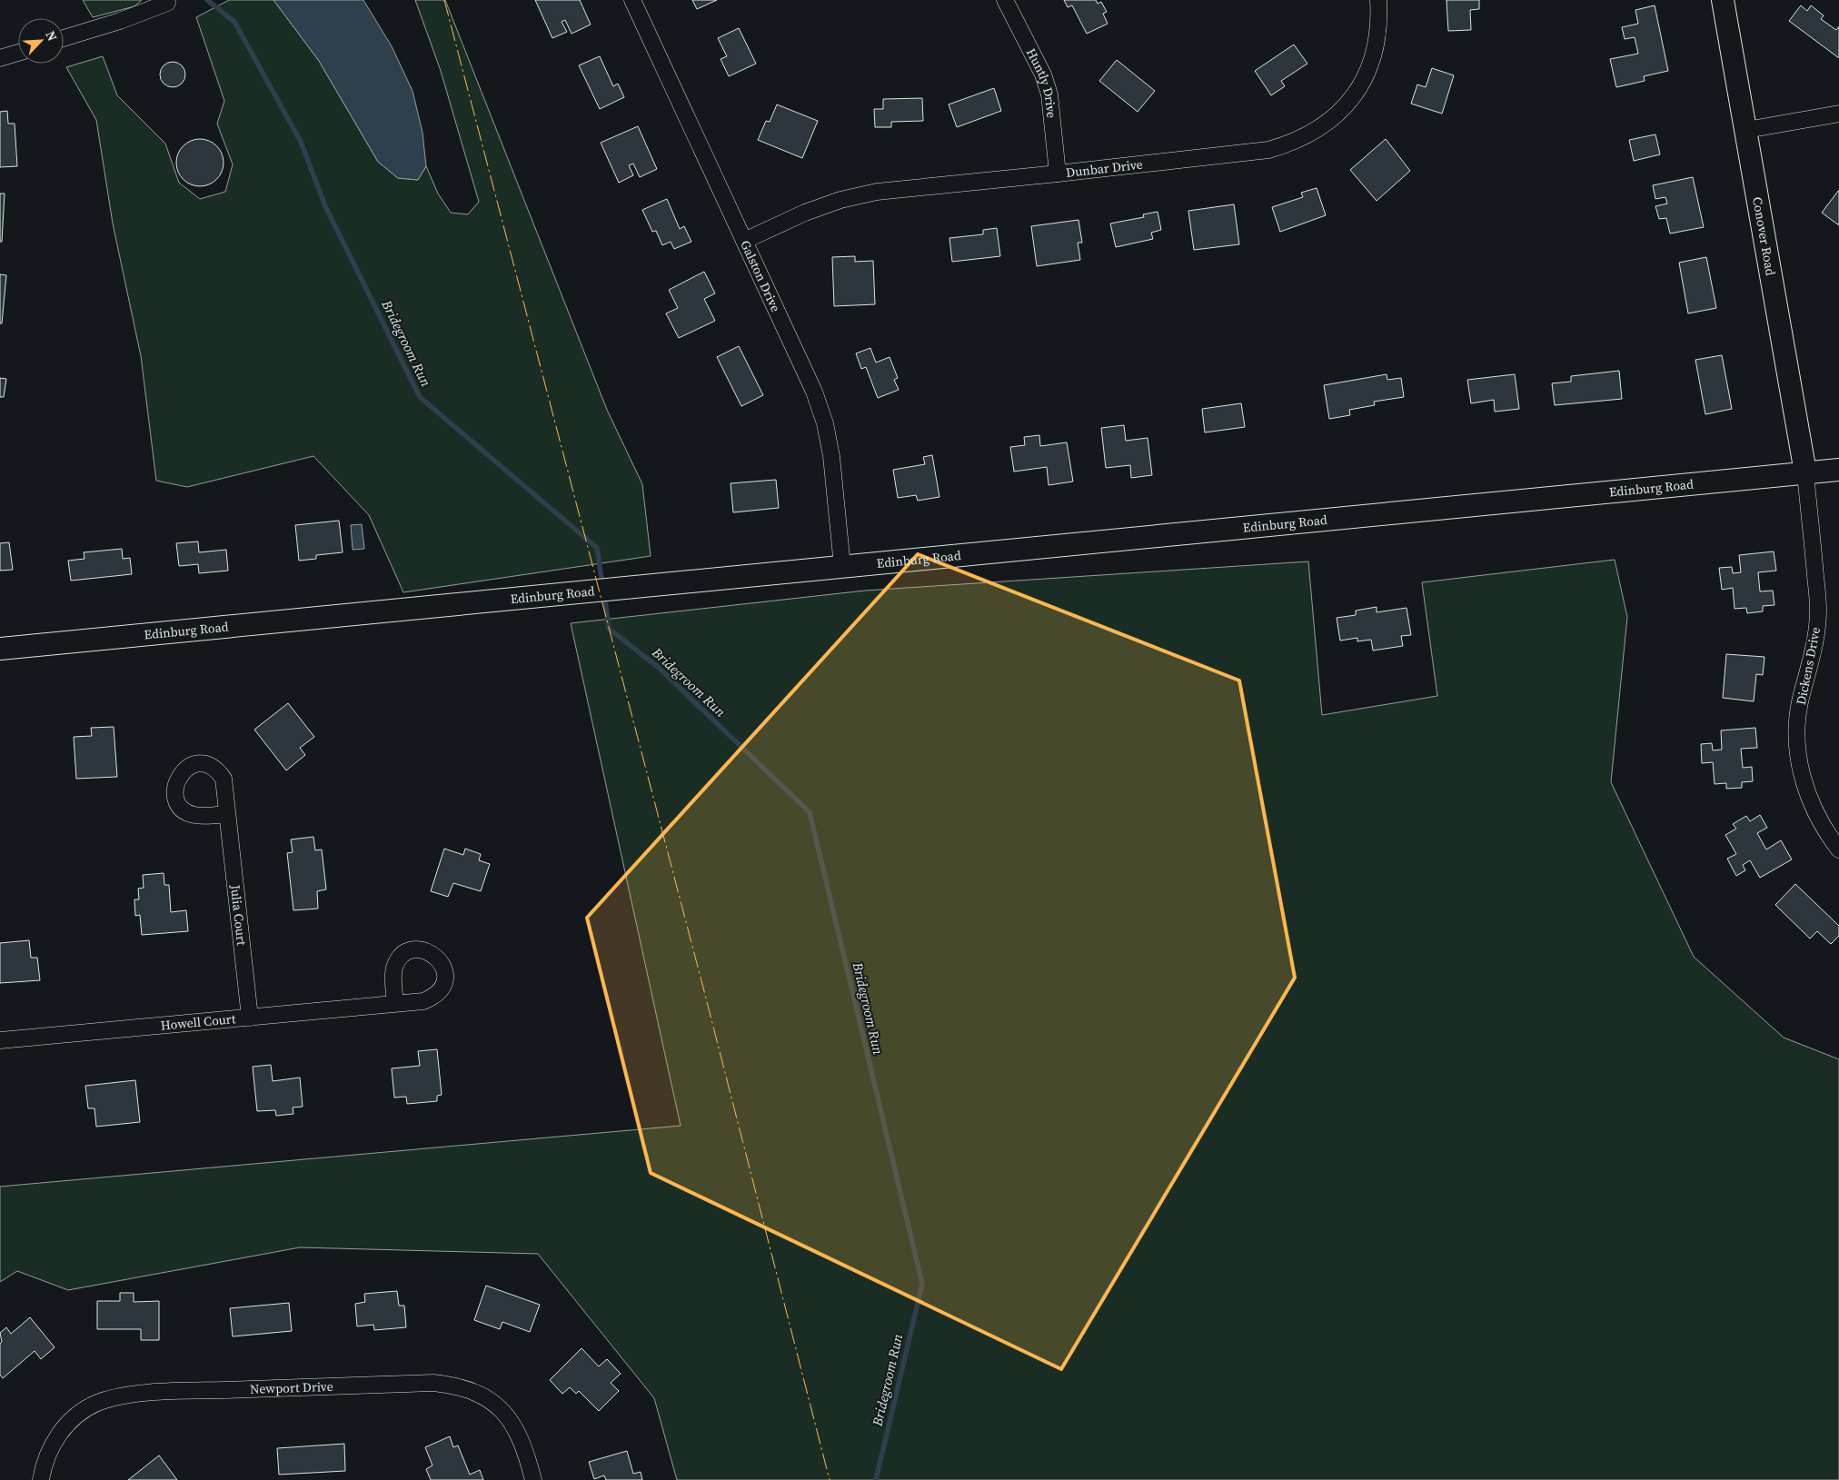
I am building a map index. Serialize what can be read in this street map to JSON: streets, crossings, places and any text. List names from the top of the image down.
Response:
{
  "streets": {
    "main road": ["Conover Road", "Edinburg Road"],
    "street": [
      "Huntly Drive",
      "Dunbar Drive",
      "Galston Drive",
      "Dickens Drive",
      "Julia Court",
      "Howell Court",
      "Newport Drive"
    ]
  },
  "crossings": [
    ["Huntly Drive", "Dunbar Drive"],
    ["Dunbar Drive", "Galston Drive"],
    ["Conover Road", "Edinburg Road"],
    ["Conover Road", "Dickens Drive"],
    ["Galston Drive", "Edinburg Road"],
    ["Edinburg Road", "Dickens Drive"],
    ["Julia Court", "Howell Court"]
  ],
  "water": ["Bridegroom Run"],
  "north": "top right"
}
